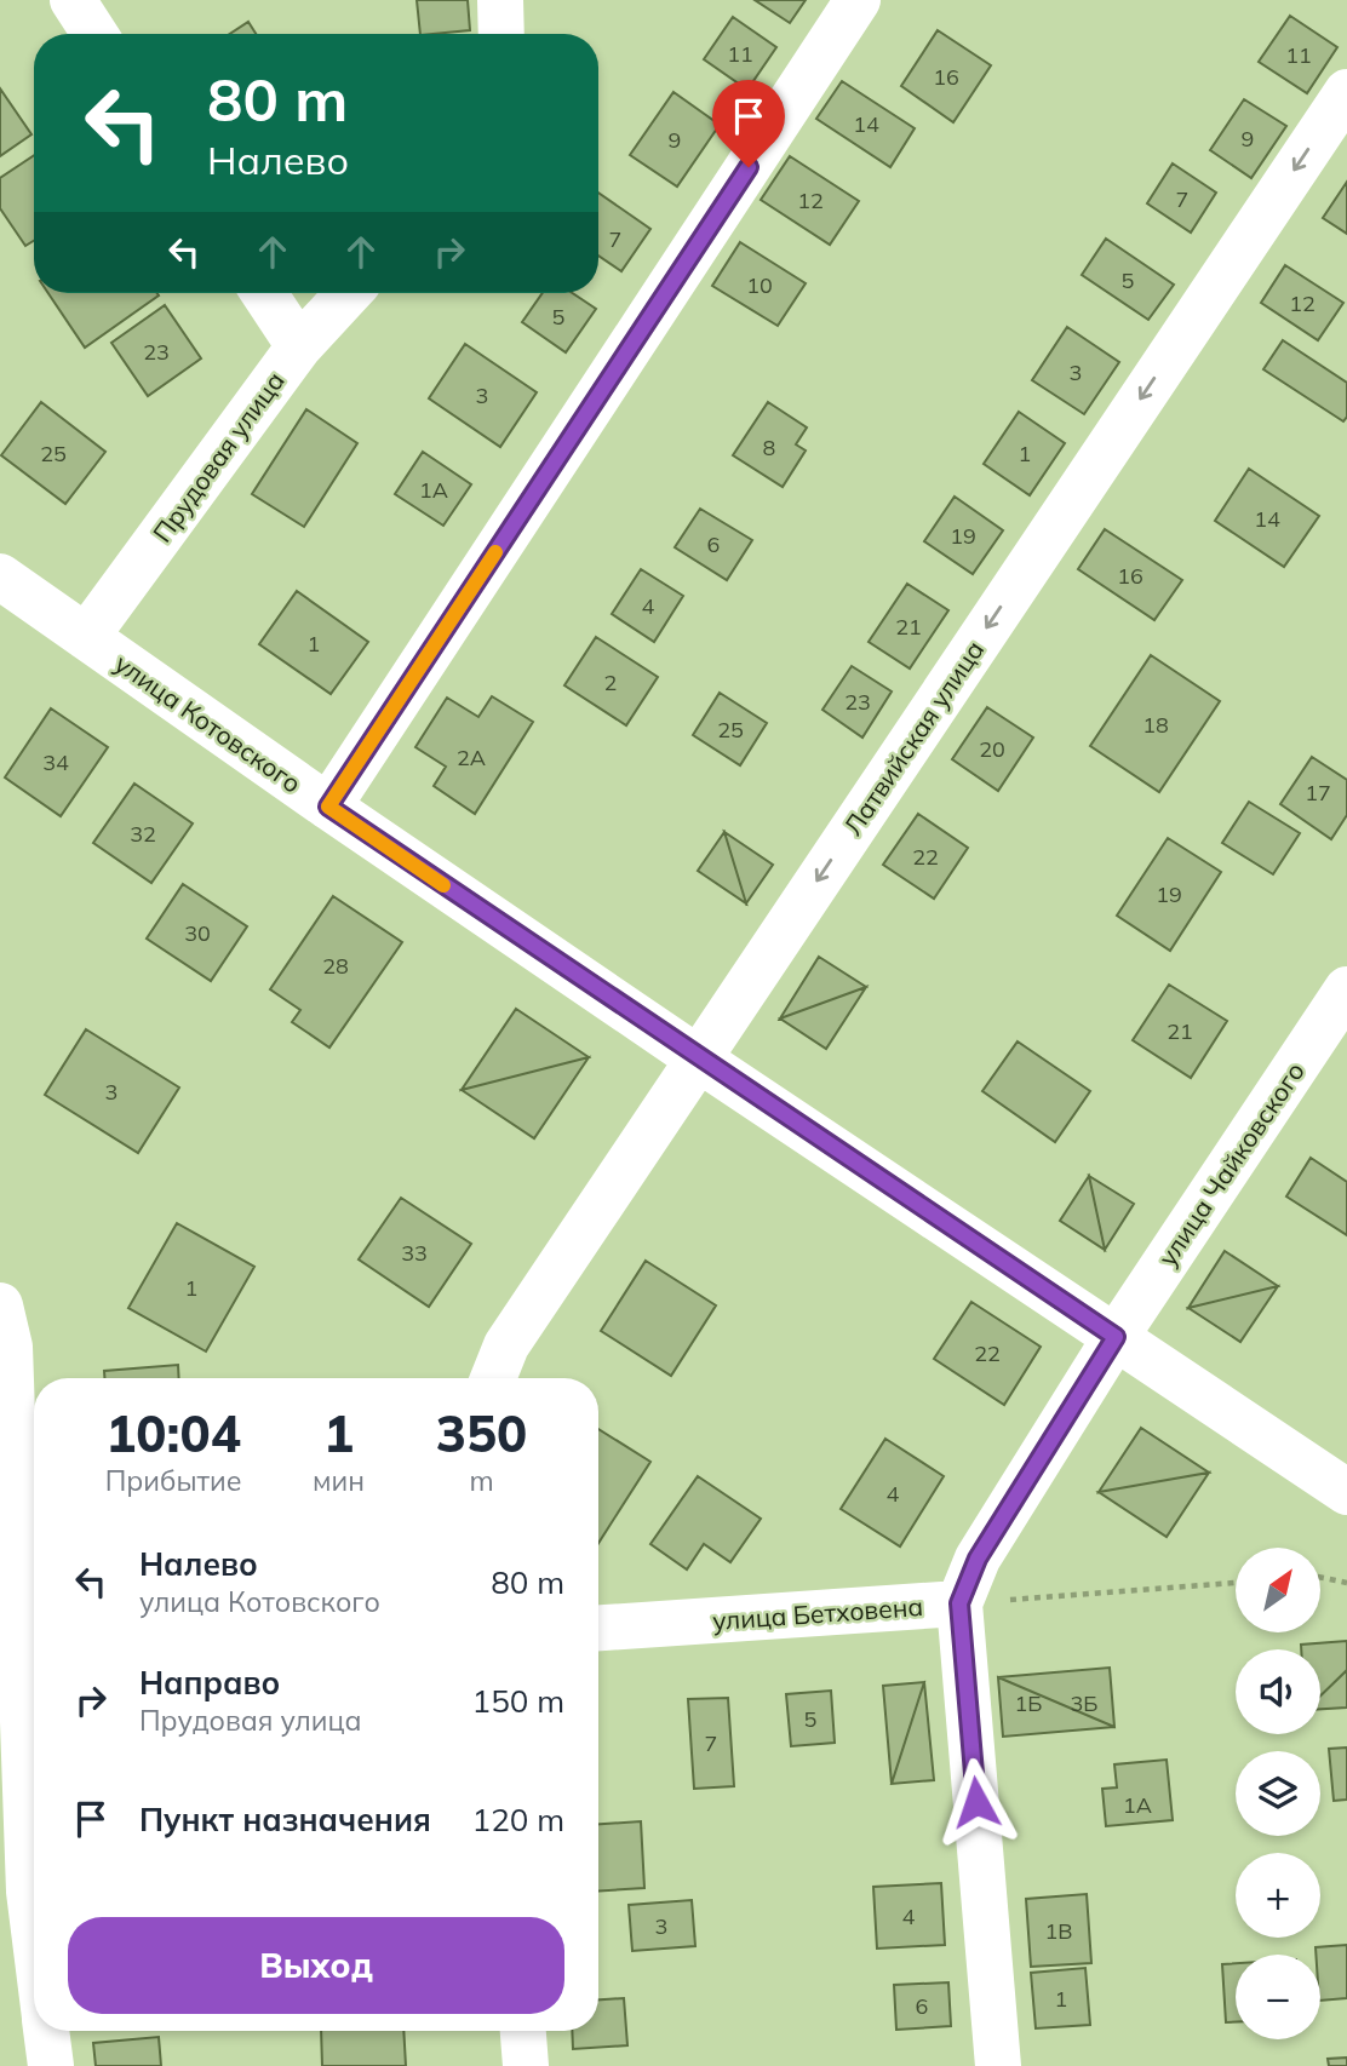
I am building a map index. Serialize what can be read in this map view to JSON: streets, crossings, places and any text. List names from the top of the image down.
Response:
{
  "streets": {
    "street": [
      "Прудовая улица",
      "улица Котовского",
      "Латвийская улица",
      "улица Чайковского",
      "улица Бетховена"
    ]
  },
  "crossings": [
    ["Прудовая улица", "улица Котовского"],
    ["улица Котовского", "Латвийская улица"],
    ["улица Котовского", "улица Чайковского"],
    ["улица Чайковского", "улица Бетховена"]
  ],
  "one_way": ["Латвийская улица"],
  "house_numbers": [
    "11",
    "11",
    "16",
    "14",
    "9",
    "9",
    "7",
    "12",
    "7",
    "5",
    "10",
    "12",
    "5",
    "23",
    "3",
    "3",
    "8",
    "25",
    "1",
    "1А",
    "14",
    "19",
    "6",
    "16",
    "4",
    "21",
    "1",
    "2",
    "23",
    "18",
    "25",
    "20",
    "2А",
    "34",
    "17",
    "32",
    "22",
    "19",
    "30",
    "28",
    "21",
    "3",
    "33",
    "1",
    "22",
    "4",
    "1Б",
    "3Б",
    "5",
    "7",
    "1А",
    "4",
    "3",
    "1В",
    "1",
    "6"
  ],
  "north": "top right",
  "page": {
    "turn": ["80 m", "Налево"],
    "eta": [
      "10:04",
      "Прибытие",
      "1",
      "мин",
      "350",
      "m"
    ],
    "list": [
      {
        "name": "Налево",
        "note": "улица Котовского",
        "value": "80 m"
      },
      {
        "name": "Направо",
        "note": "Прудовая улица",
        "value": "150 m"
      },
      {
        "name": "Пункт назначения",
        "value": "120 m"
      }
    ],
    "map_buttons": ["+", "−"],
    "buttons": "Выход"
  }
}
